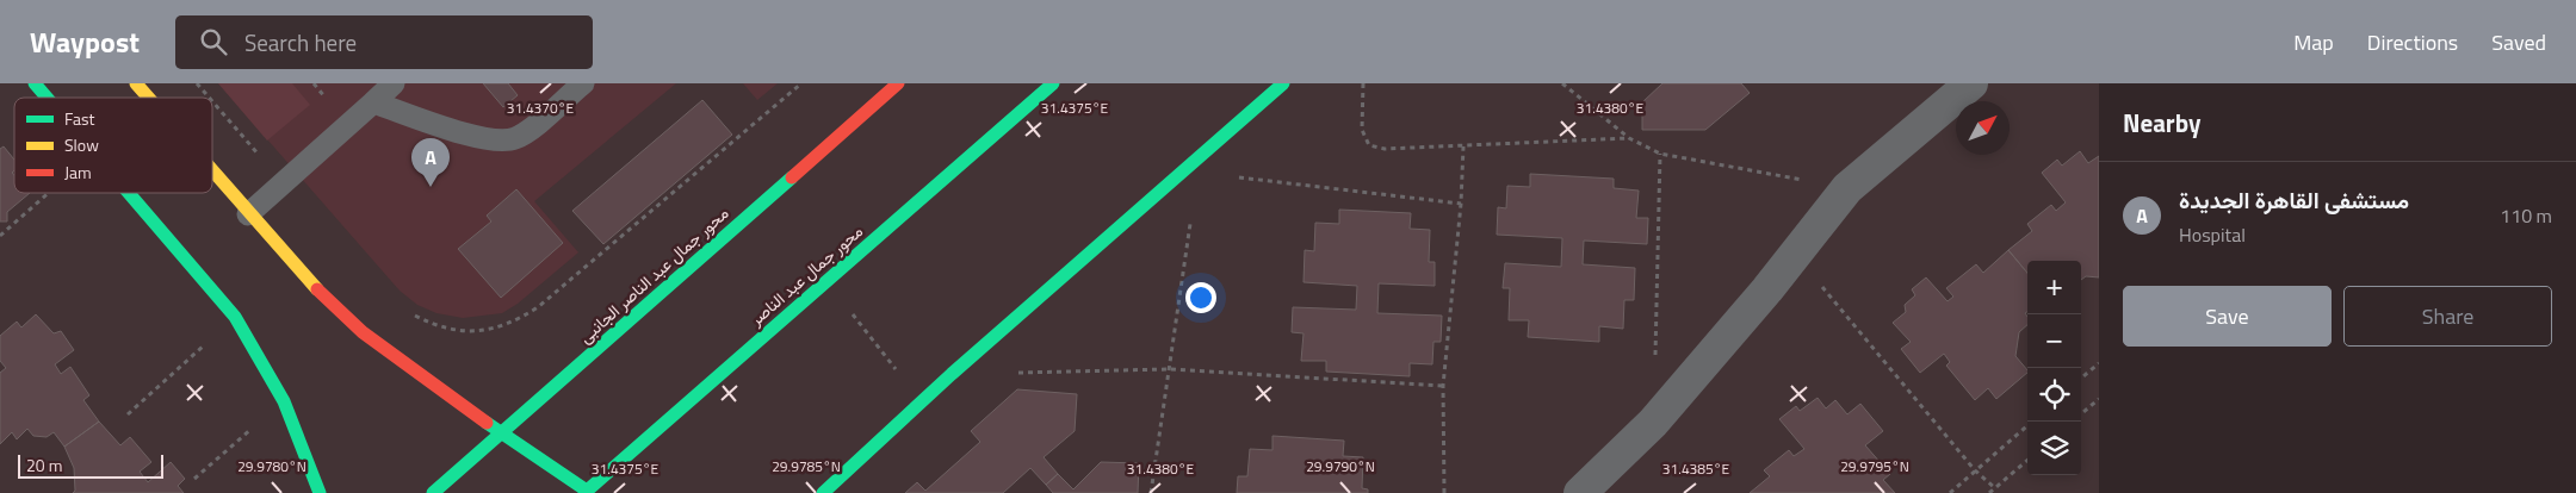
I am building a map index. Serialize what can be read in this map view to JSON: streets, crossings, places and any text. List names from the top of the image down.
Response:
{
  "streets": {
    "street": ["محور جمال عبد الناصر الجانبى", "محور جمال عبد الناصر"]
  },
  "legend": ["Fast", "Slow", "Jam"],
  "scale_bar": "20 m",
  "north": "top right",
  "page": {
    "header": "Waypost",
    "search": "Search here",
    "nav": ["Map", "Directions", "Saved"],
    "heading": "Nearby",
    "pins": "A",
    "list": [
      {
        "mark": "A",
        "name": "مستشفى القاهرة الجديدة",
        "note": "Hospital",
        "value": "110 m"
      }
    ],
    "map_buttons": ["+", "−"],
    "buttons": ["Save", "Share"],
    "scale": "20 m"
  },
  "coordinates": [
    "31.4370°E",
    "31.4375°E",
    "31.4380°E",
    "29.9780°N",
    "29.9785°N",
    "29.9790°N",
    "29.9795°N",
    "31.4385°E"
  ]
}
